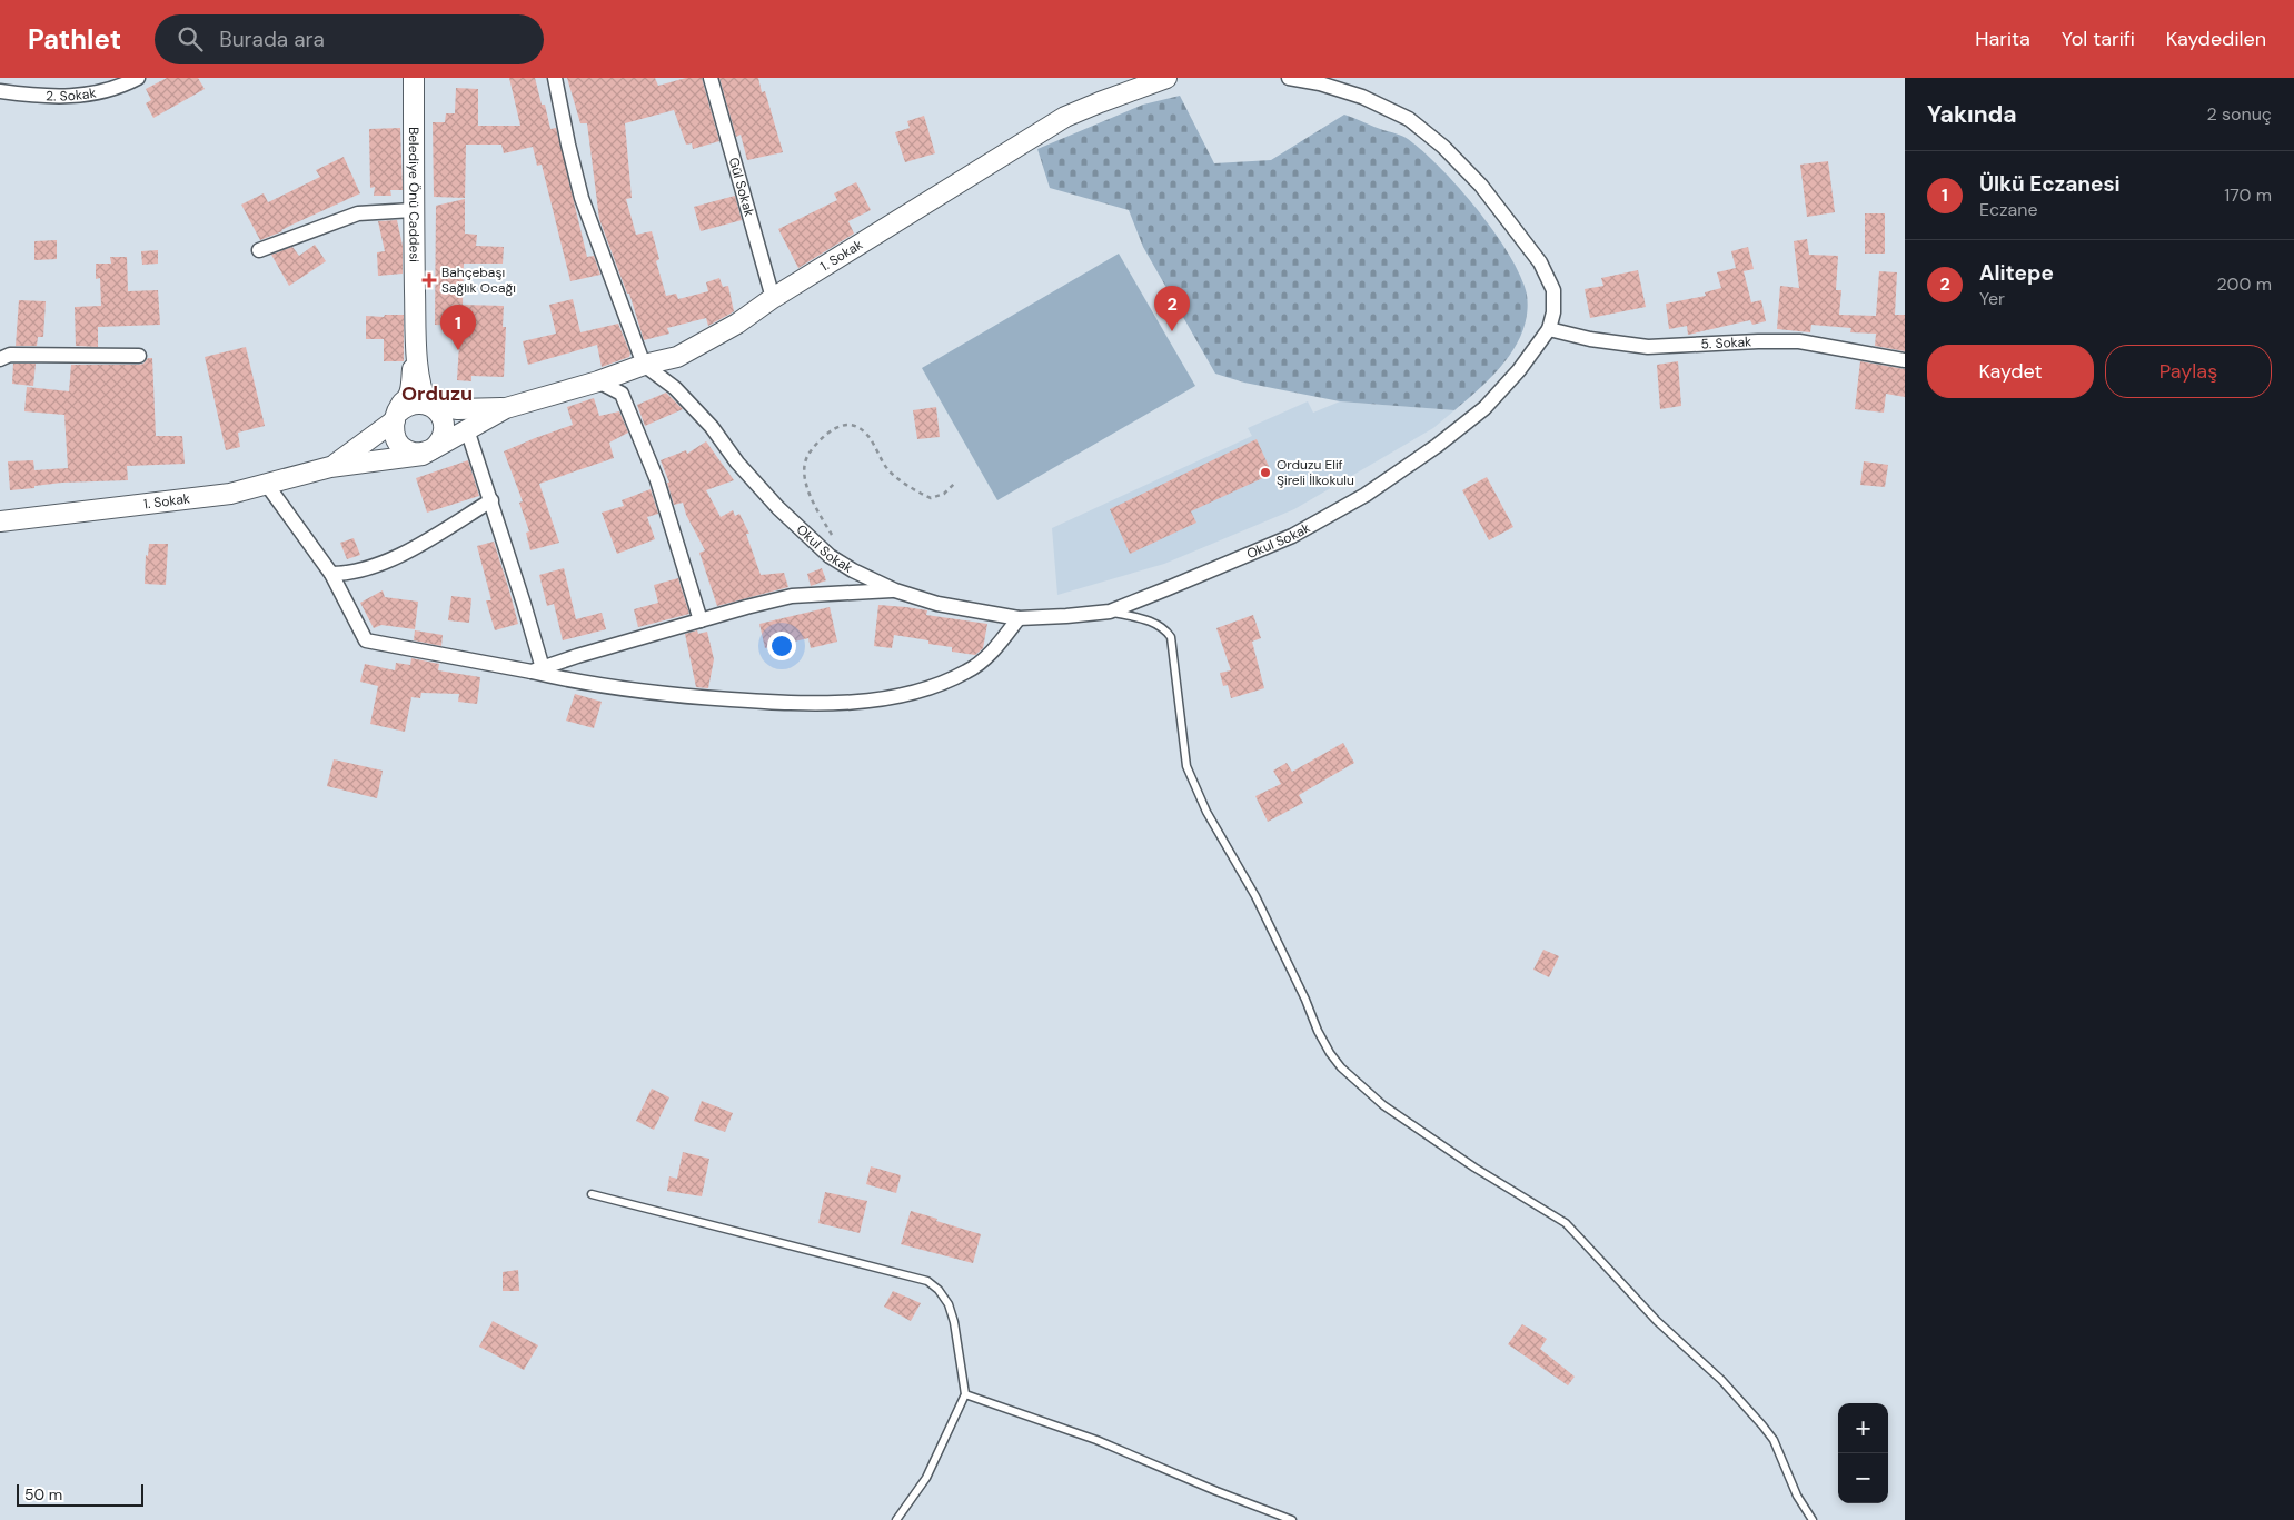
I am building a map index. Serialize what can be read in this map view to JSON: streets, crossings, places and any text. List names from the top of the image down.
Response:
{
  "streets": {
    "street": [
      "2. Sokak",
      "Gül Sokak",
      "Belediye Önü Caddesi",
      "1. Sokak",
      "5. Sokak",
      "Okul Sokak"
    ]
  },
  "crossings": [
    ["Gül Sokak", "1. Sokak"],
    ["1. Sokak", "Okul Sokak"],
    ["5. Sokak", "Okul Sokak"]
  ],
  "districts": ["Orduzu"],
  "places": {
    "health": ["Bahçebaşı Sağlık Ocağı"],
    "other": ["Orduzu Elif Şireli İlkokulu"]
  },
  "scale_bar": "50 m",
  "page": {
    "header": "Pathlet",
    "search": "Burada ara",
    "nav": ["Harita", "Yol tarifi", "Kaydedilen"],
    "heading": ["Yakında", "2 sonuç"],
    "list": [
      {
        "mark": "1",
        "name": "Ülkü Eczanesi",
        "note": "Eczane",
        "value": "170 m"
      },
      {
        "mark": "2",
        "name": "Alitepe",
        "note": "Yer",
        "value": "200 m"
      }
    ],
    "pins": ["2", "1"],
    "buttons": ["Kaydet", "Paylaş"],
    "map_buttons": ["+", "−"],
    "scale": "50 m"
  }
}
